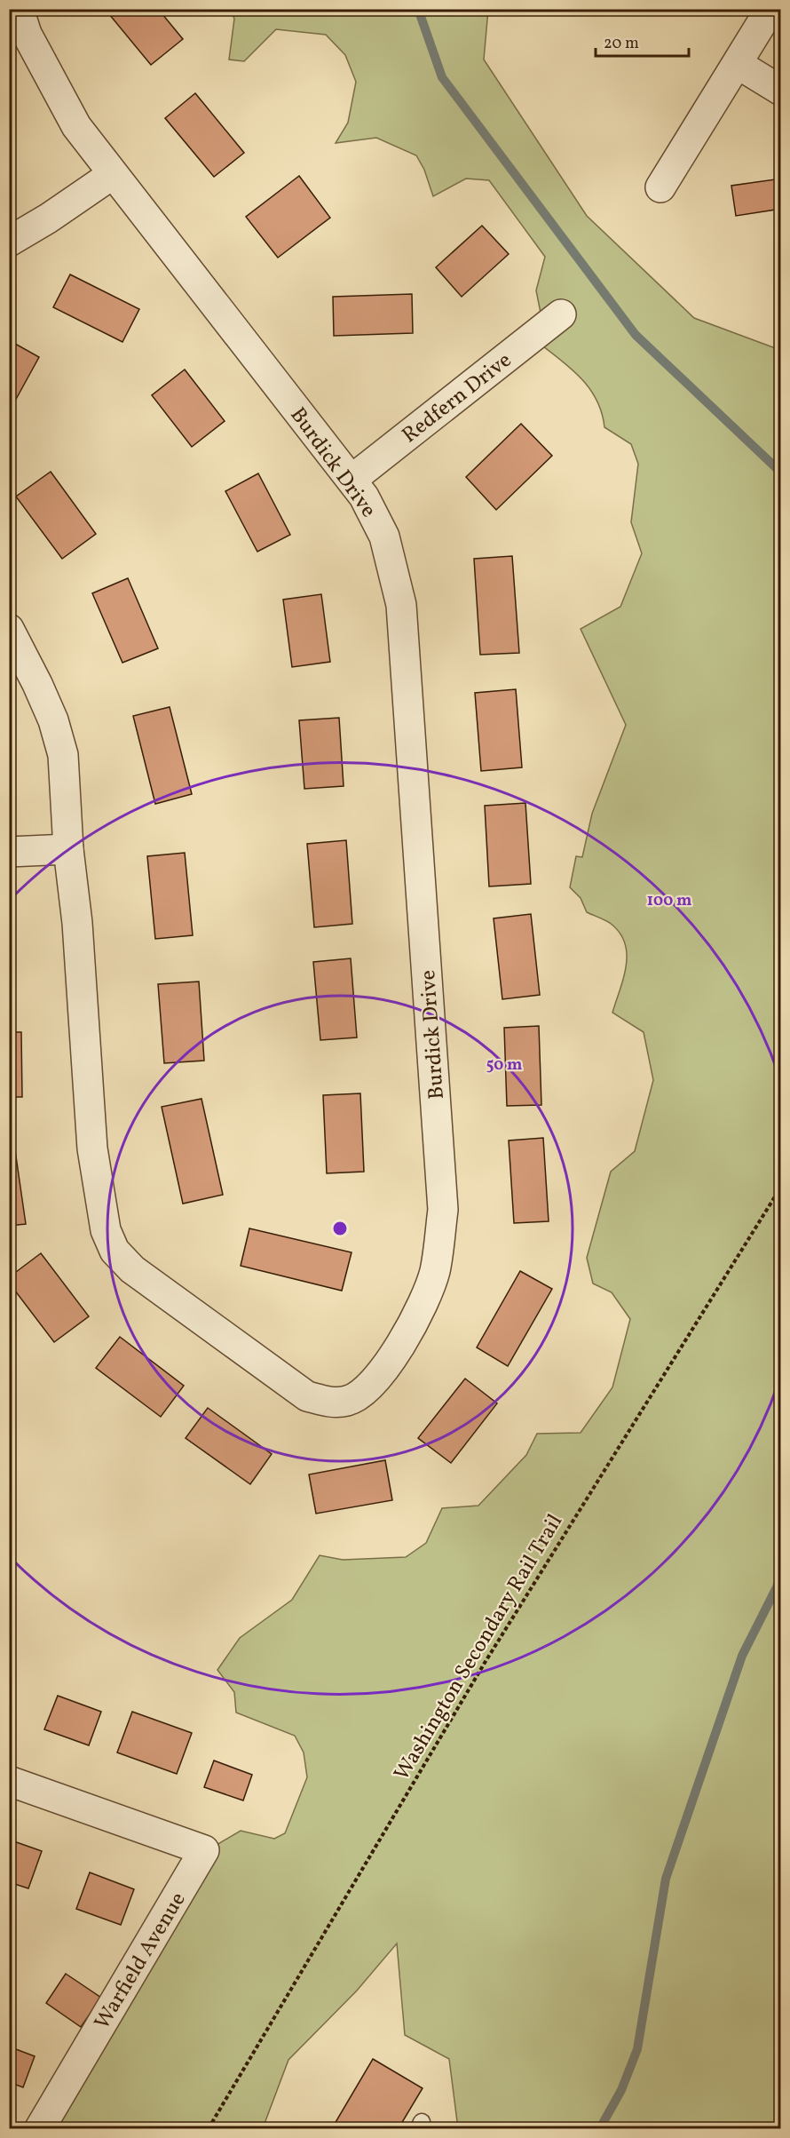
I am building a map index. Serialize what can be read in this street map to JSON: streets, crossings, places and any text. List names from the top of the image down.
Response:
{
  "streets": {
    "street": ["Redfern Drive", "Burdick Drive", "Warfield Avenue"],
    "path": ["Washington Secondary Rail Trail"]
  },
  "crossings": [
    ["Redfern Drive", "Burdick Drive"]
  ],
  "scale_bar": "20 m",
  "rings": ["100 m", "50 m"]
}
